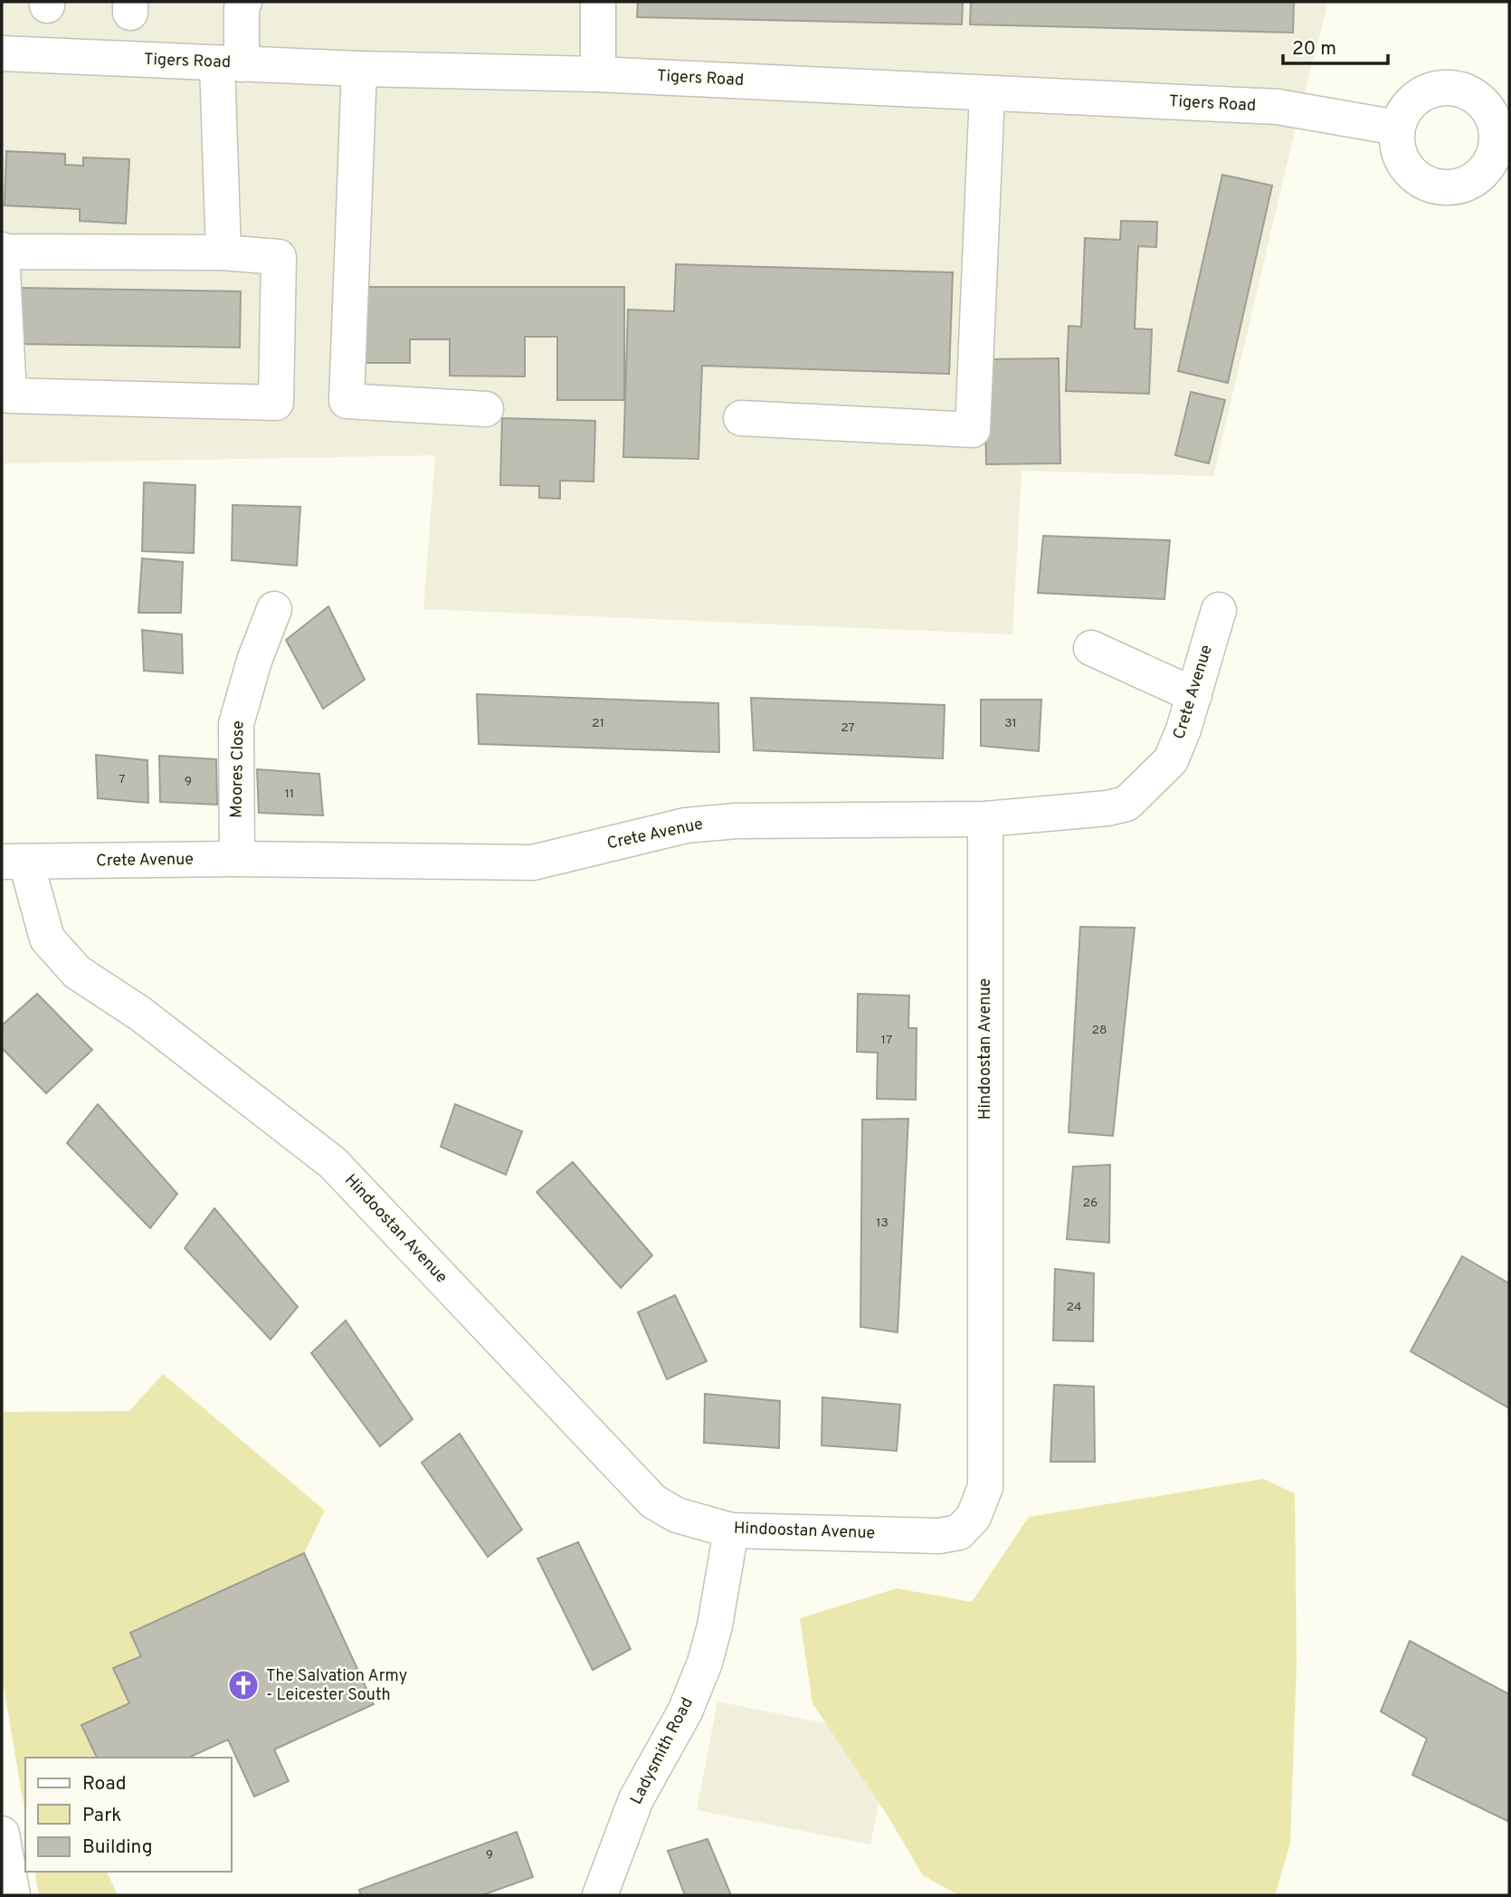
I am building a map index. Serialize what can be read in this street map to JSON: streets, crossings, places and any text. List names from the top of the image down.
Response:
{
  "streets": {
    "street": [
      "Tigers Road",
      "Crete Avenue",
      "Moores Close",
      "Hindoostan Avenue",
      "Ladysmith Road"
    ]
  },
  "crossings": [
    ["Crete Avenue", "Moores Close"],
    ["Crete Avenue", "Hindoostan Avenue"],
    ["Hindoostan Avenue", "Ladysmith Road"]
  ],
  "places": {
    "church": ["The Salvation Army - Leicester South"]
  },
  "house_numbers": [
    "21",
    "31",
    "27",
    "7",
    "9",
    "11",
    "28",
    "17",
    "26",
    "13",
    "24",
    "9"
  ],
  "legend": ["Road", "Park", "Building"],
  "scale_bar": "20 m"
}
